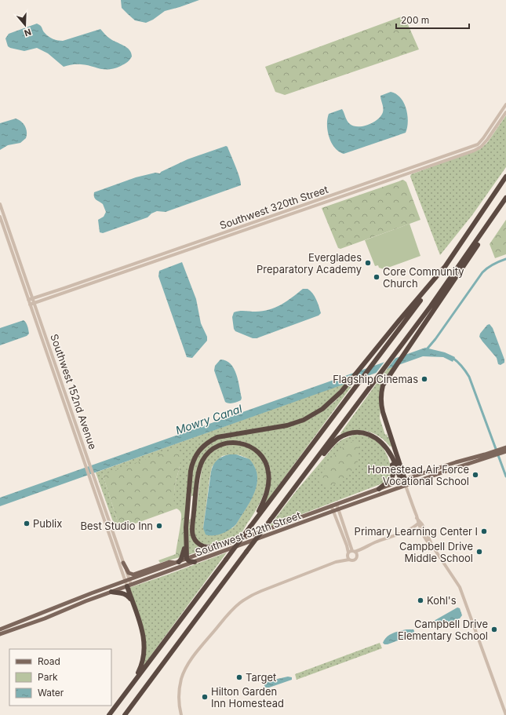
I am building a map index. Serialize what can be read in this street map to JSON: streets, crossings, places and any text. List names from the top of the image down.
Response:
{
  "streets": {
    "main road": ["Southwest 312th Street"],
    "street": ["Southwest 320th Street", "Southwest 152nd Avenue"]
  },
  "crossings": [
    ["Southwest 320th Street", "Southwest 152nd Avenue"],
    ["Southwest 152nd Avenue", "Southwest 312th Street"]
  ],
  "water": ["Mowry Canal"],
  "places": [
    "Everglades Preparatory Academy",
    "Core Community Church",
    "Flagship Cinemas",
    "Homestead Air Force Vocational School",
    "Publix",
    "Best Studio Inn",
    "Primary Learning Center I",
    "Campbell Drive Middle School",
    "Kohl's",
    "Campbell Drive Elementary School",
    "Target",
    "Hilton Garden Inn Homestead"
  ],
  "legend": ["Road", "Park", "Water"],
  "scale_bar": "200 m",
  "north": "bottom"
}
